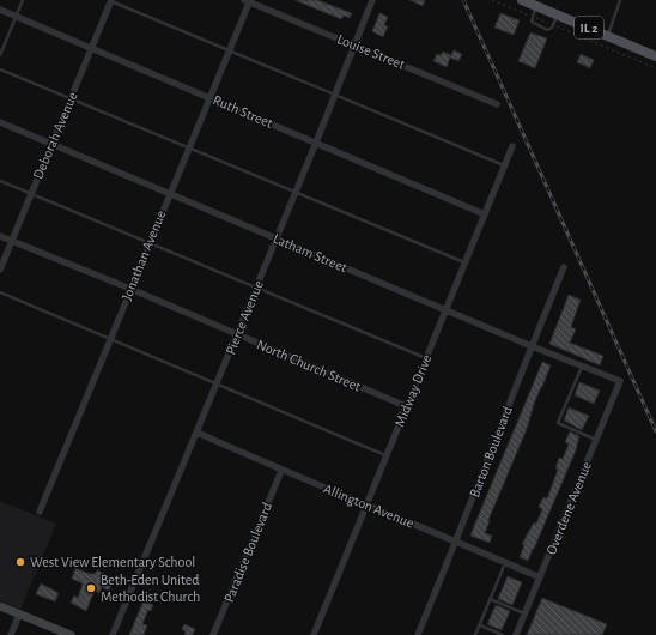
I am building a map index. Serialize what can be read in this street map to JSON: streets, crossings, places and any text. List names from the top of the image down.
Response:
{
  "streets": {
    "main road": ["IL 2"],
    "street": [
      "Louise Street",
      "Ruth Street",
      "Deborah Avenue",
      "Latham Street",
      "Jonathan Avenue",
      "Pierce Avenue",
      "North Church Street",
      "Midway Drive",
      "Barton Boulevard",
      "Allington Avenue",
      "Overdene Avenue",
      "Paradise Boulevard"
    ]
  },
  "crossings": [
    ["Louise Street", "Jonathan Avenue"],
    ["Louise Street", "Pierce Avenue"],
    ["Ruth Street", "Deborah Avenue"],
    ["Ruth Street", "Jonathan Avenue"],
    ["Ruth Street", "Pierce Avenue"],
    ["Ruth Street", "Midway Drive"],
    ["Deborah Avenue", "Latham Street"],
    ["Deborah Avenue", "North Church Street"],
    ["Latham Street", "Jonathan Avenue"],
    ["Latham Street", "Pierce Avenue"],
    ["Latham Street", "Midway Drive"],
    ["Latham Street", "Barton Boulevard"],
    ["Latham Street", "Overdene Avenue"],
    ["Jonathan Avenue", "North Church Street"],
    ["Pierce Avenue", "North Church Street"],
    ["Pierce Avenue", "Allington Avenue"],
    ["North Church Street", "Midway Drive"],
    ["Midway Drive", "Allington Avenue"],
    ["Barton Boulevard", "Allington Avenue"],
    ["Allington Avenue", "Overdene Avenue"],
    ["Allington Avenue", "Paradise Boulevard"]
  ],
  "places": ["West View Elementary School", "Beth-Eden United Methodist Church"]
}
